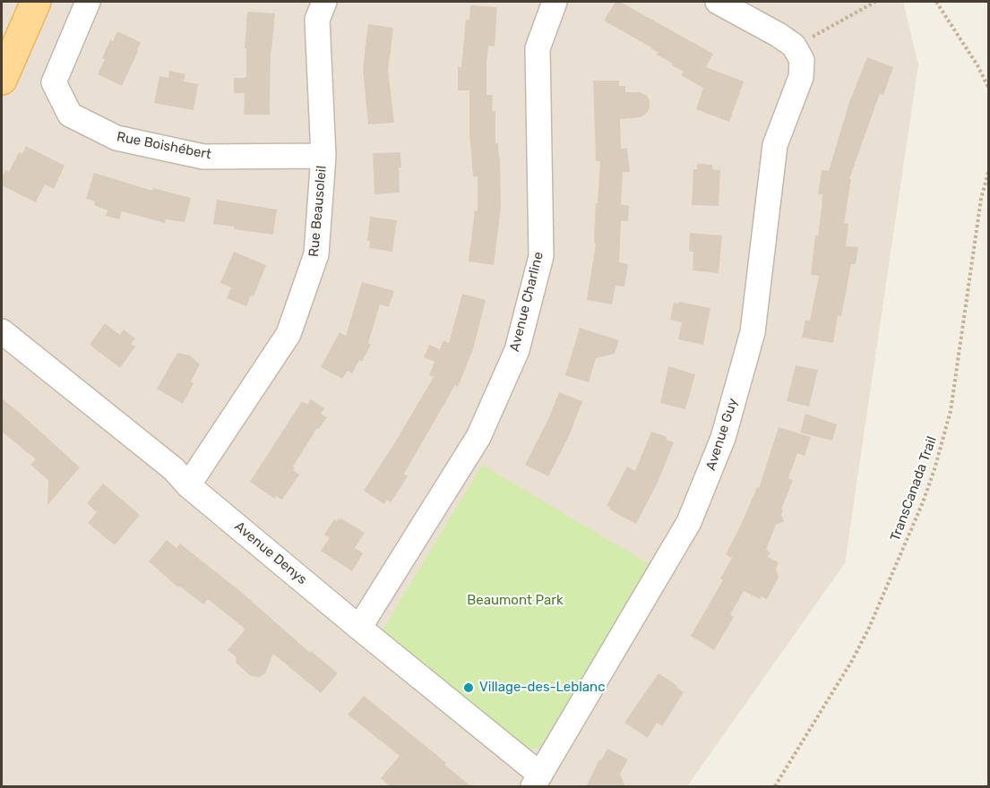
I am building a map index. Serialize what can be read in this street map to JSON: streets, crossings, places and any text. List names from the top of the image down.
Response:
{
  "streets": {
    "street": [
      "Rue Boishébert",
      "Rue Beausoleil",
      "Avenue Charline",
      "Avenue Guy",
      "Avenue Denys"
    ],
    "path": ["TransCanada Trail"]
  },
  "crossings": [
    ["Rue Boishébert", "Rue Beausoleil"],
    ["Rue Beausoleil", "Avenue Denys"],
    ["Avenue Charline", "Avenue Denys"],
    ["Avenue Guy", "Avenue Denys"]
  ],
  "parks": ["Beaumont Park"],
  "places": ["Village-des-Leblanc"]
}
